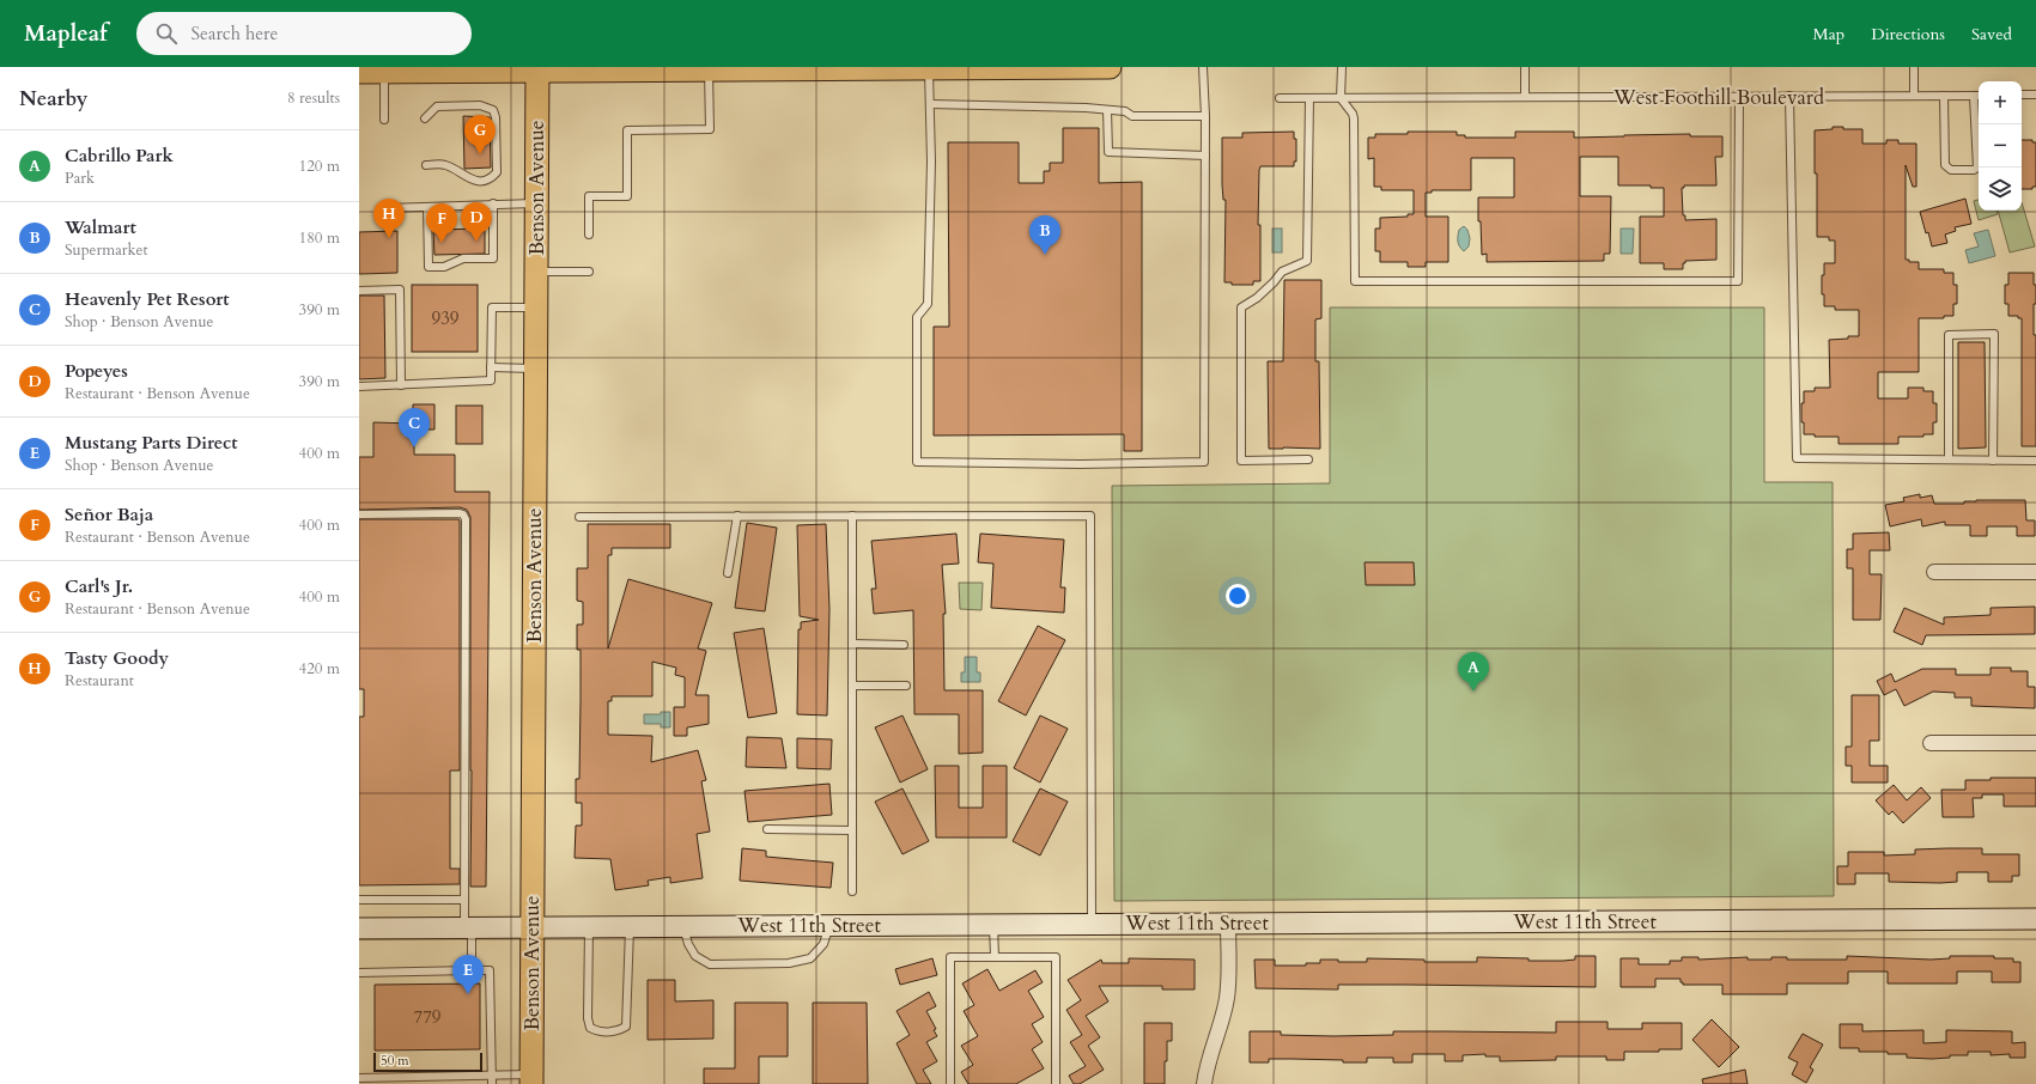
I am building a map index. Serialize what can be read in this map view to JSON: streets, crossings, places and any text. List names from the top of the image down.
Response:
{
  "streets": {
    "main road": ["Benson Avenue"],
    "street": ["West 11th Street"],
    "lane": ["West Foothill Boulevard"]
  },
  "crossings": [
    ["Benson Avenue", "West 11th Street"]
  ],
  "house_numbers": ["939", "779"],
  "scale_bar": "50 m",
  "page": {
    "header": "Mapleaf",
    "search": "Search here",
    "nav": ["Map", "Directions", "Saved"],
    "heading": ["Nearby", "8 results"],
    "map_buttons": ["+", "−"],
    "pins": [
      "G",
      "H",
      "D",
      "F",
      "B",
      "C",
      "A",
      "E"
    ],
    "list": [
      {
        "mark": "A",
        "name": "Cabrillo Park",
        "note": "Park",
        "value": "120 m"
      },
      {
        "mark": "B",
        "name": "Walmart",
        "note": "Supermarket",
        "value": "180 m"
      },
      {
        "mark": "C",
        "name": "Heavenly Pet Resort",
        "note": "Shop · Benson Avenue",
        "value": "390 m"
      },
      {
        "mark": "D",
        "name": "Popeyes",
        "note": "Restaurant · Benson Avenue",
        "value": "390 m"
      },
      {
        "mark": "E",
        "name": "Mustang Parts Direct",
        "note": "Shop · Benson Avenue",
        "value": "400 m"
      },
      {
        "mark": "F",
        "name": "Señor Baja",
        "note": "Restaurant · Benson Avenue",
        "value": "400 m"
      },
      {
        "mark": "G",
        "name": "Carl's Jr.",
        "note": "Restaurant · Benson Avenue",
        "value": "400 m"
      },
      {
        "mark": "H",
        "name": "Tasty Goody",
        "note": "Restaurant",
        "value": "420 m"
      }
    ],
    "scale": "50 m"
  }
}
